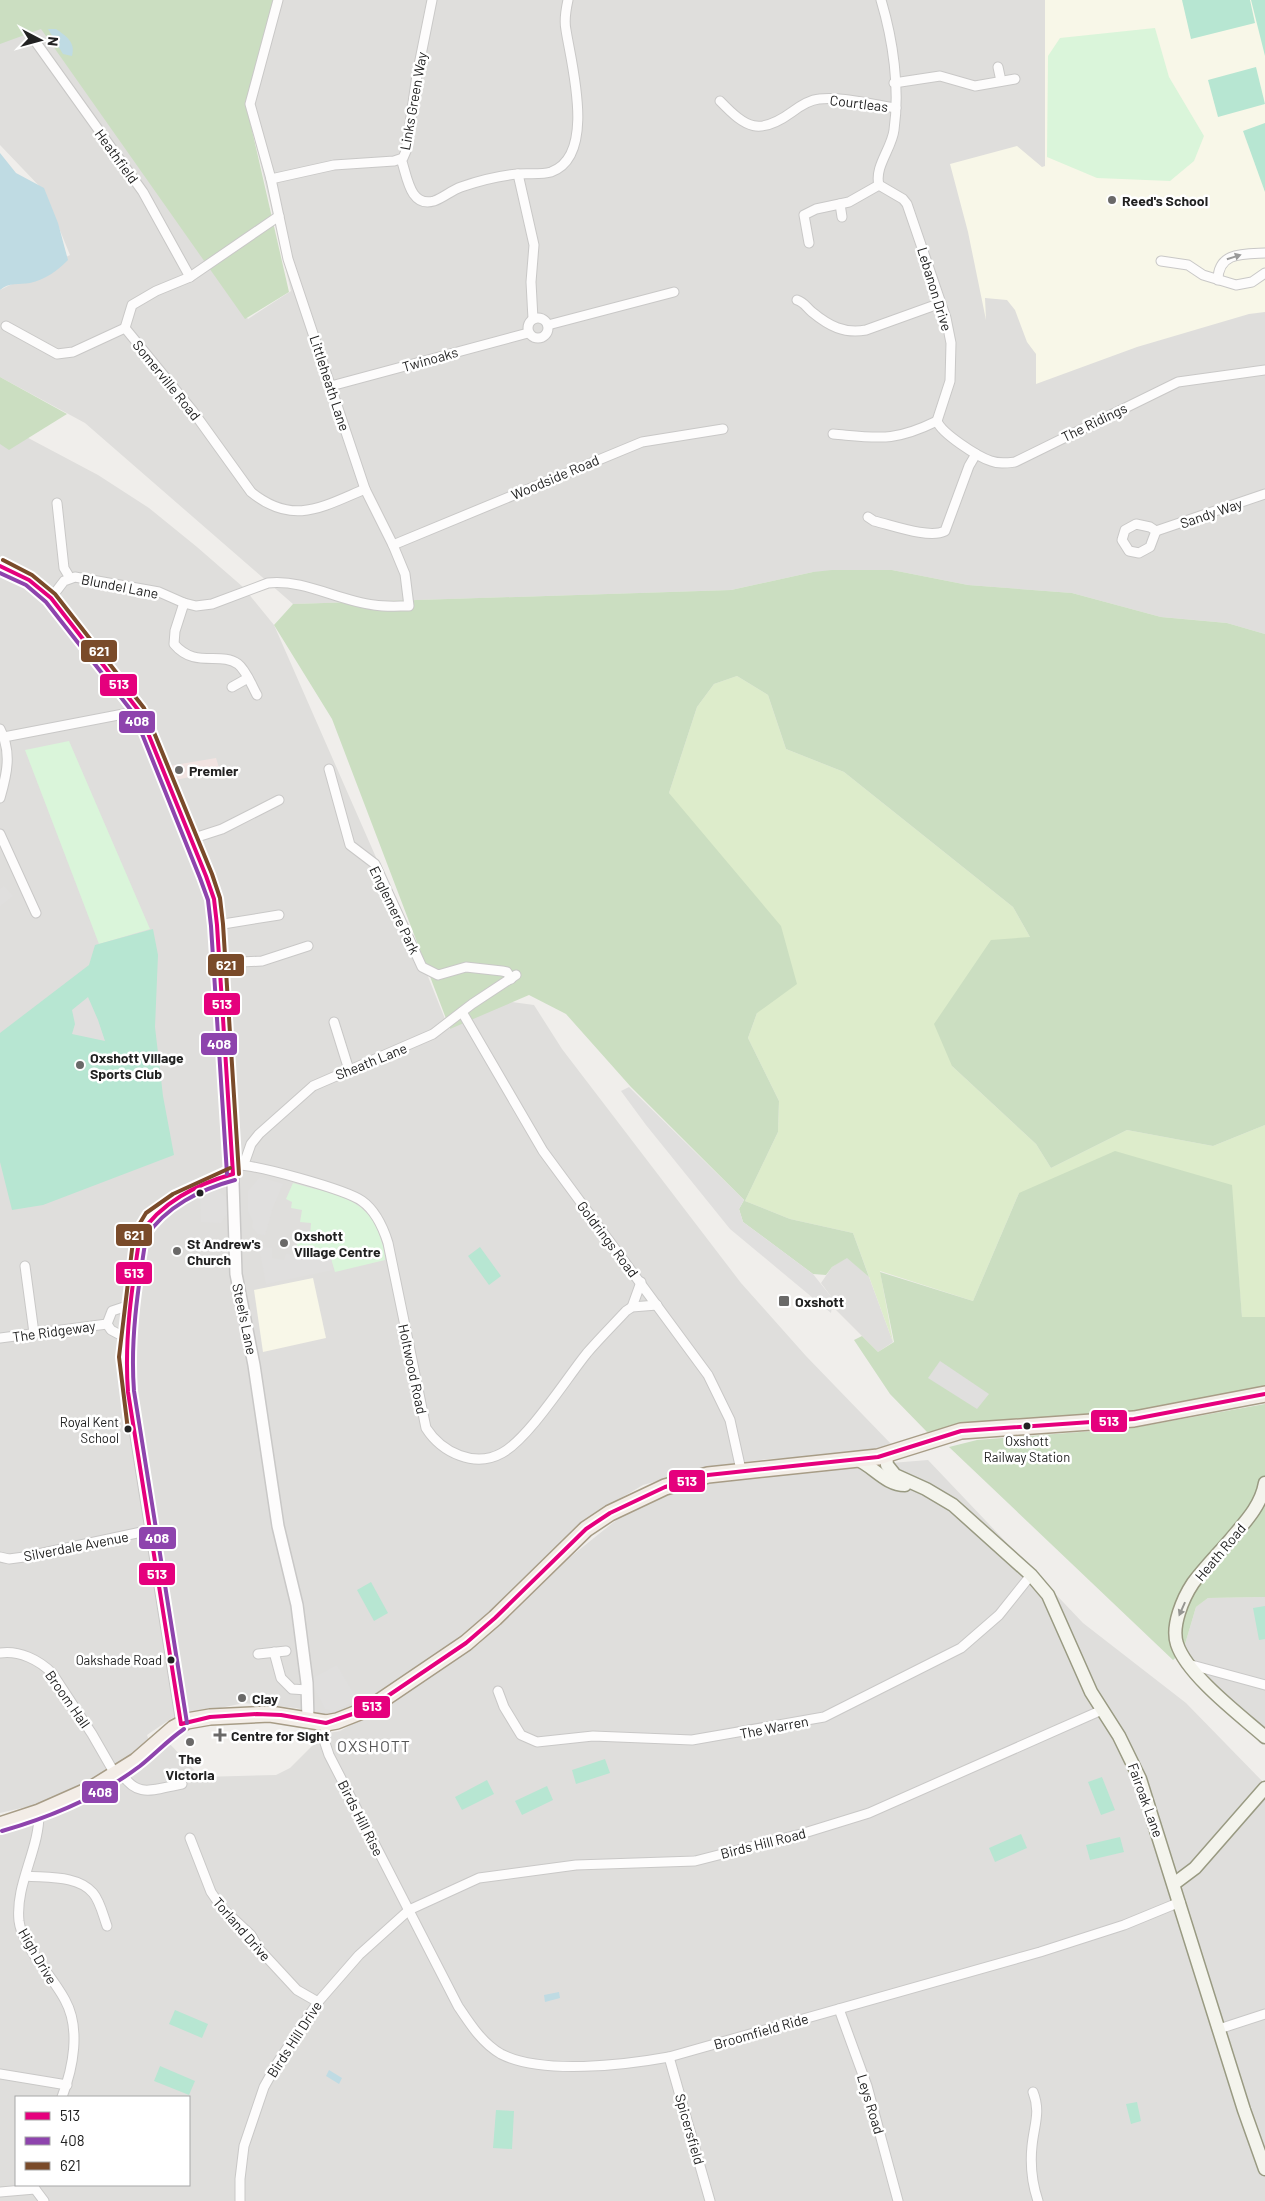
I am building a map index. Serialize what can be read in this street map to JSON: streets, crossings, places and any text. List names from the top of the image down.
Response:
{
  "streets": {
    "main road": ["Heath Road", "Fairoak Lane"],
    "street": [
      "Links Green Way",
      "Courtleas",
      "Heathfield",
      "Lebanon Drive",
      "Twinoaks",
      "Somerville Road",
      "Littleheath Lane",
      "The Ridings",
      "Woodside Road",
      "Sandy Way",
      "Blundel Lane",
      "Englemere Park",
      "Sheath Lane",
      "Goldrings Road",
      "Steel's Lane",
      "The Ridgeway",
      "Holtwood Road",
      "Silverdale Avenue",
      "Broom Hall",
      "The Warren",
      "Birds Hill Rise",
      "Birds Hill Road",
      "Torland Drive",
      "High Drive",
      "Broomfield Ride",
      "Birds Hill Drive",
      "Leys Road",
      "Spicersfield"
    ]
  },
  "crossings": [
    ["Links Green Way", "Littleheath Lane"],
    ["Heathfield", "Somerville Road"],
    ["Lebanon Drive", "The Ridings"],
    ["Twinoaks", "Littleheath Lane"],
    ["Somerville Road", "Littleheath Lane"],
    ["Littleheath Lane", "Woodside Road"],
    ["Littleheath Lane", "Blundel Lane"],
    ["Englemere Park", "Sheath Lane"],
    ["Sheath Lane", "Goldrings Road"],
    ["Sheath Lane", "Steel's Lane"],
    ["Sheath Lane", "Holtwood Road"],
    ["Goldrings Road", "Holtwood Road"],
    ["Steel's Lane", "Holtwood Road"],
    ["The Warren", "Fairoak Lane"],
    ["Fairoak Lane", "Birds Hill Road"],
    ["Fairoak Lane", "Broomfield Ride"],
    ["Birds Hill Rise", "Birds Hill Road"],
    ["Birds Hill Rise", "Broomfield Ride"],
    ["Birds Hill Rise", "Birds Hill Drive"],
    ["Birds Hill Road", "Broomfield Ride"],
    ["Birds Hill Road", "Birds Hill Drive"],
    ["Torland Drive", "Birds Hill Drive"],
    ["Broomfield Ride", "Birds Hill Drive"],
    ["Broomfield Ride", "Leys Road"],
    ["Broomfield Ride", "Spicersfield"]
  ],
  "one_way": ["Heath Road"],
  "districts": ["OXSHOTT"],
  "places": {
    "other": [
      "Reed's School",
      "Premier",
      "Oxshott Village Sports Club",
      "Oxshott Village Centre",
      "St Andrew's Church",
      "Oxshott Railway Station",
      "Royal Kent School",
      "Oakshade Road",
      "Clay",
      "The Victoria"
    ],
    "transit": ["Oxshott"],
    "health": ["Centre for Sight"]
  },
  "lines": ["transit line 621", "transit line 513", "transit line 408"],
  "legend": ["513", "408", "621"],
  "north": "right"
}
